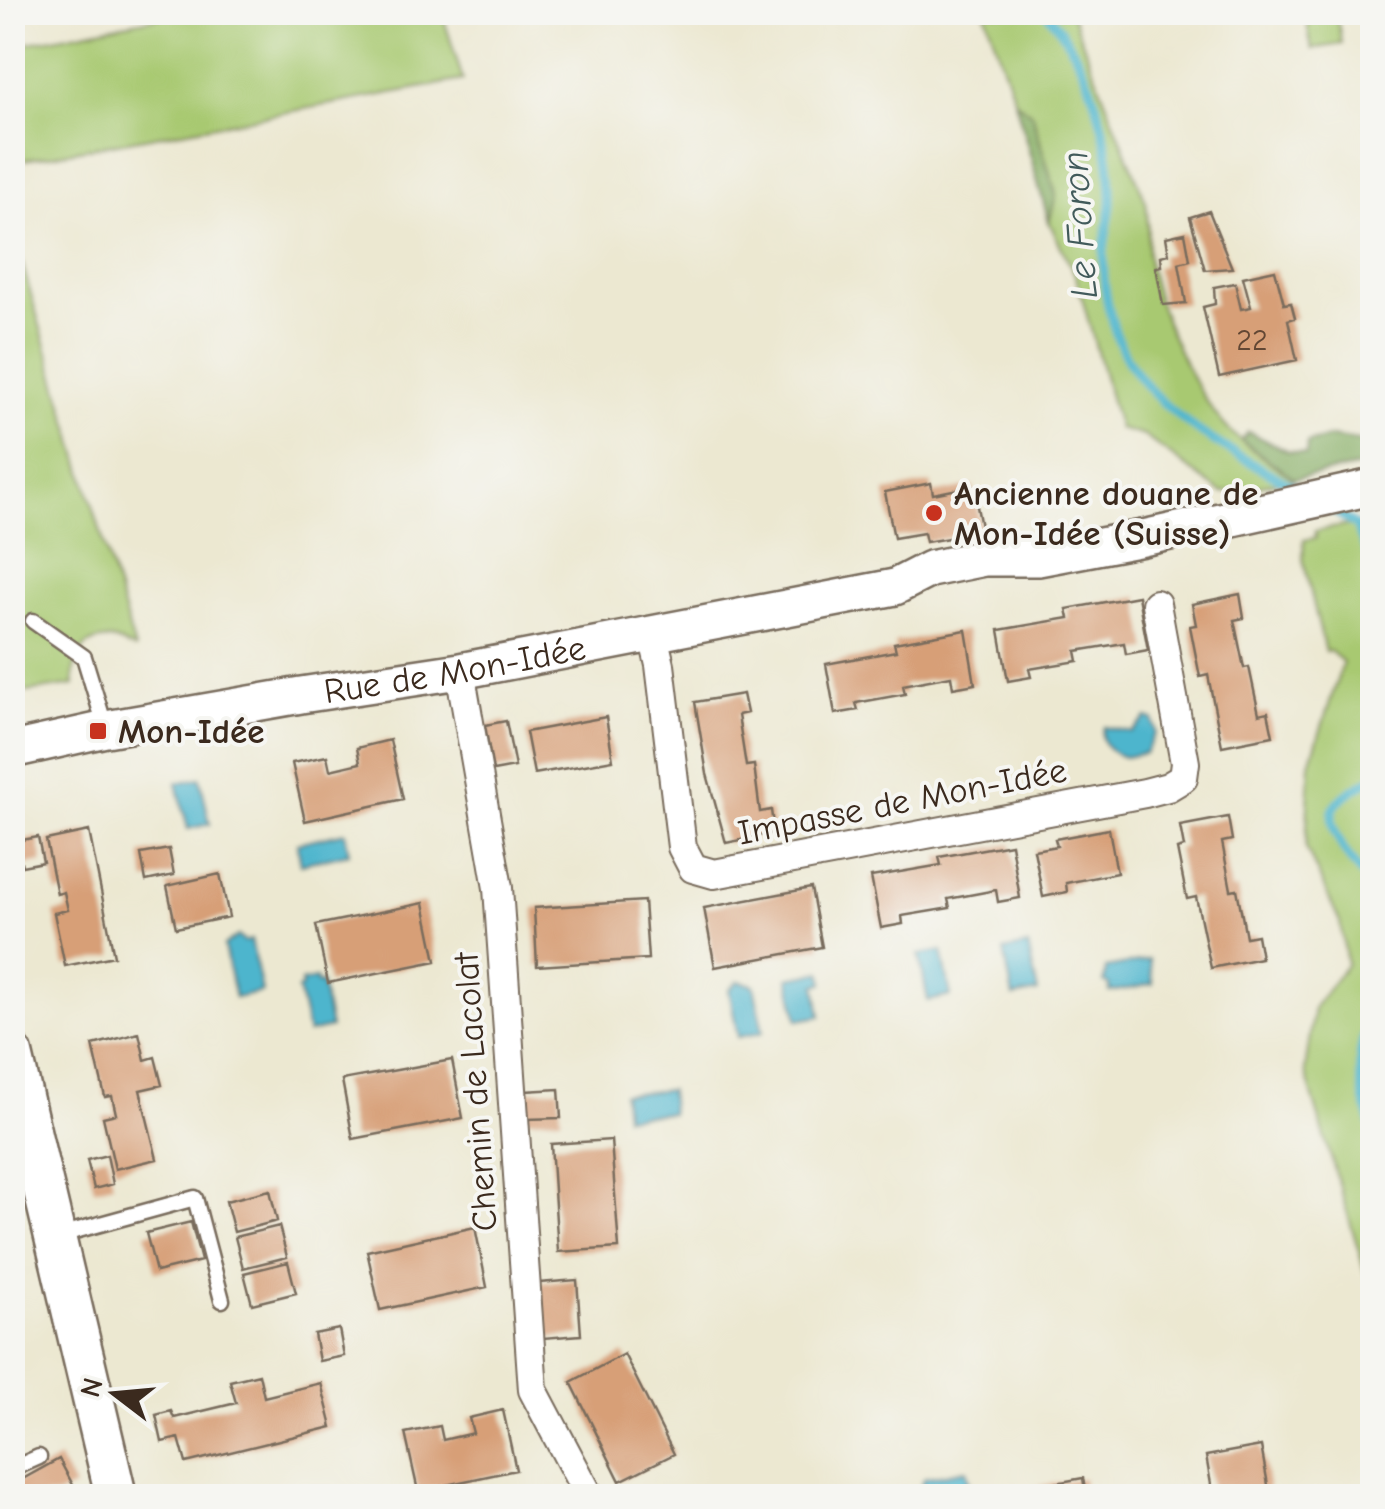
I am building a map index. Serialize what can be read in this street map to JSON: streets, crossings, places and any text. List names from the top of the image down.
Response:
{
  "streets": {
    "street": ["Rue de Mon-Idée", "Impasse de Mon-Idée", "Chemin de Lacolat"]
  },
  "crossings": [
    ["Rue de Mon-Idée", "Impasse de Mon-Idée"],
    ["Rue de Mon-Idée", "Chemin de Lacolat"]
  ],
  "water": ["Le Foron"],
  "places": {
    "other": ["Ancienne douane de Mon-Idée (Suisse)"],
    "transit": ["Mon-Idée"]
  },
  "house_numbers": ["22"],
  "north": "left"
}
